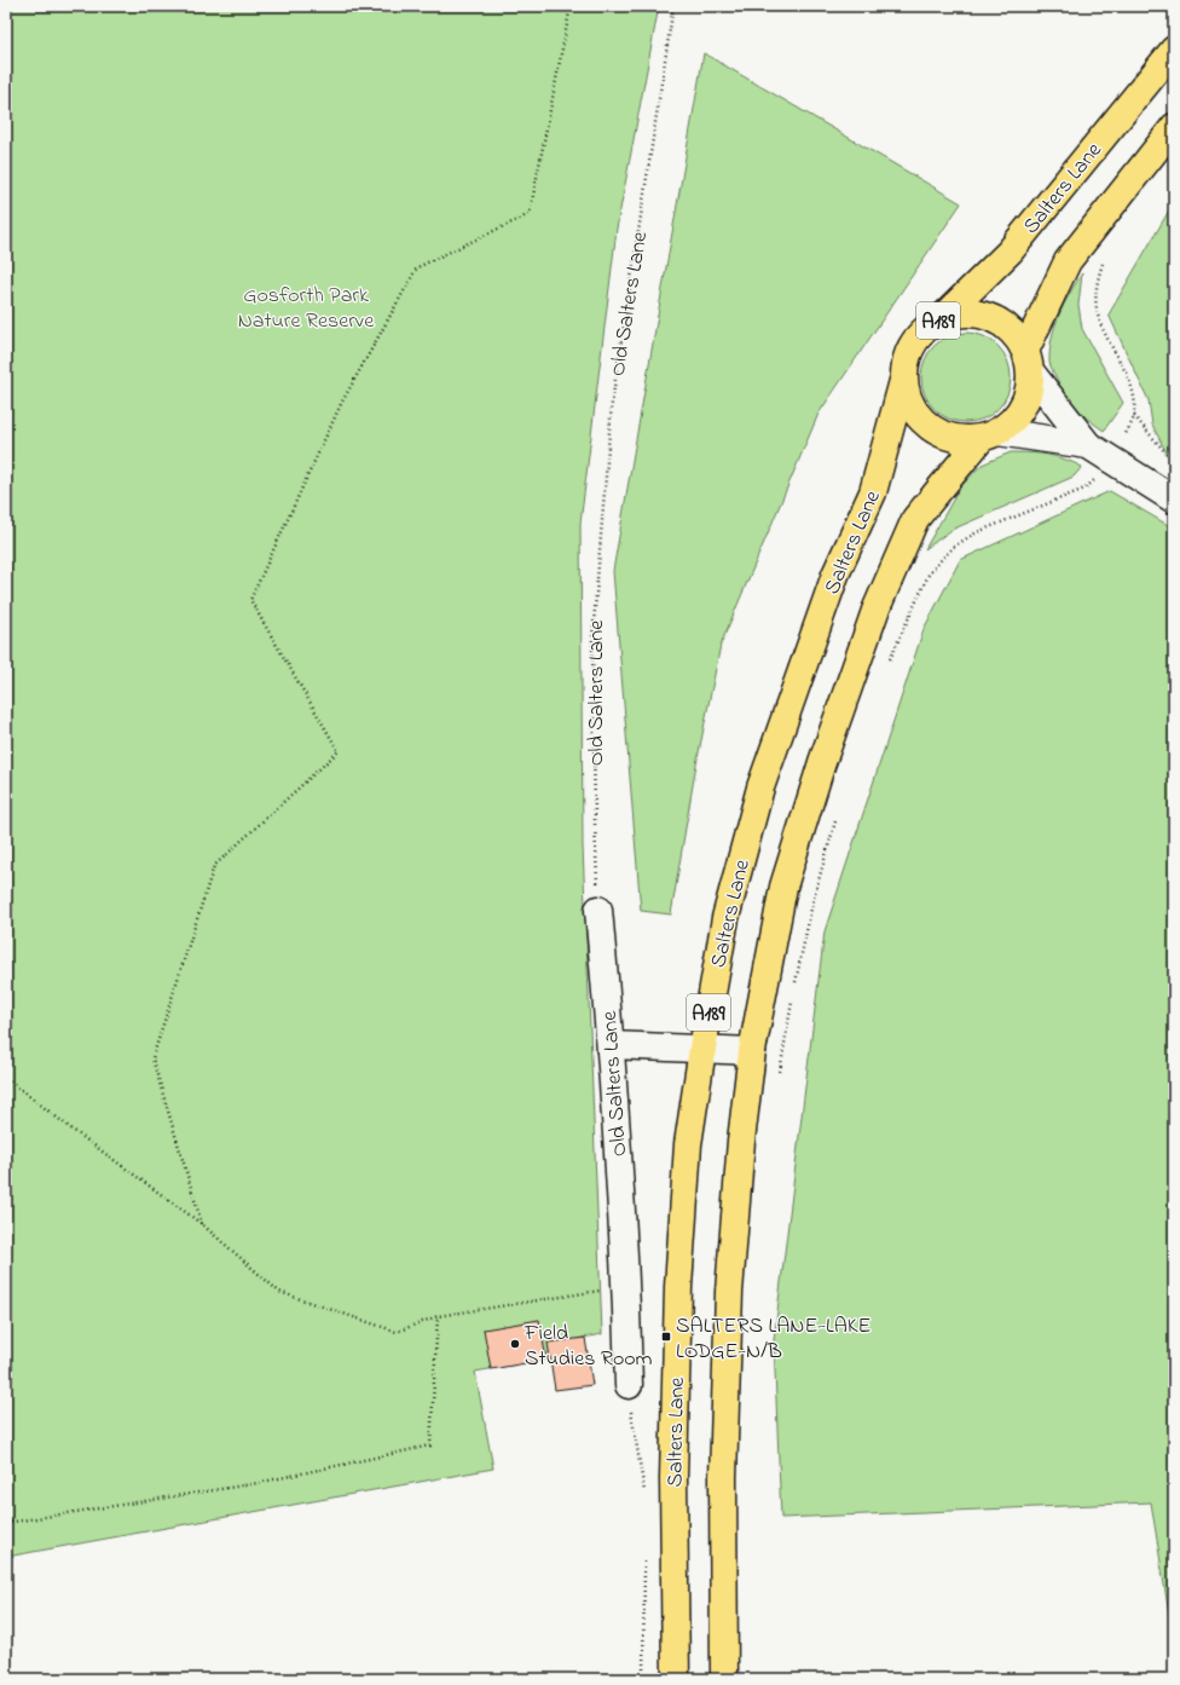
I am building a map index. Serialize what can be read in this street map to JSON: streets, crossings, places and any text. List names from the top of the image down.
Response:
{
  "streets": {
    "main road": ["Salters Lane", "A189"],
    "street": ["Old Salters Lane"]
  },
  "crossings": [
    ["Salters Lane", "Old Salters Lane"],
    ["Salters Lane", "A189"]
  ],
  "parks": ["Gosforth Park Nature Reserve"],
  "places": {
    "transit": ["SALTERS LANE-LAKE LODGE-N/B"],
    "other": ["Field Studies Room"]
  }
}
